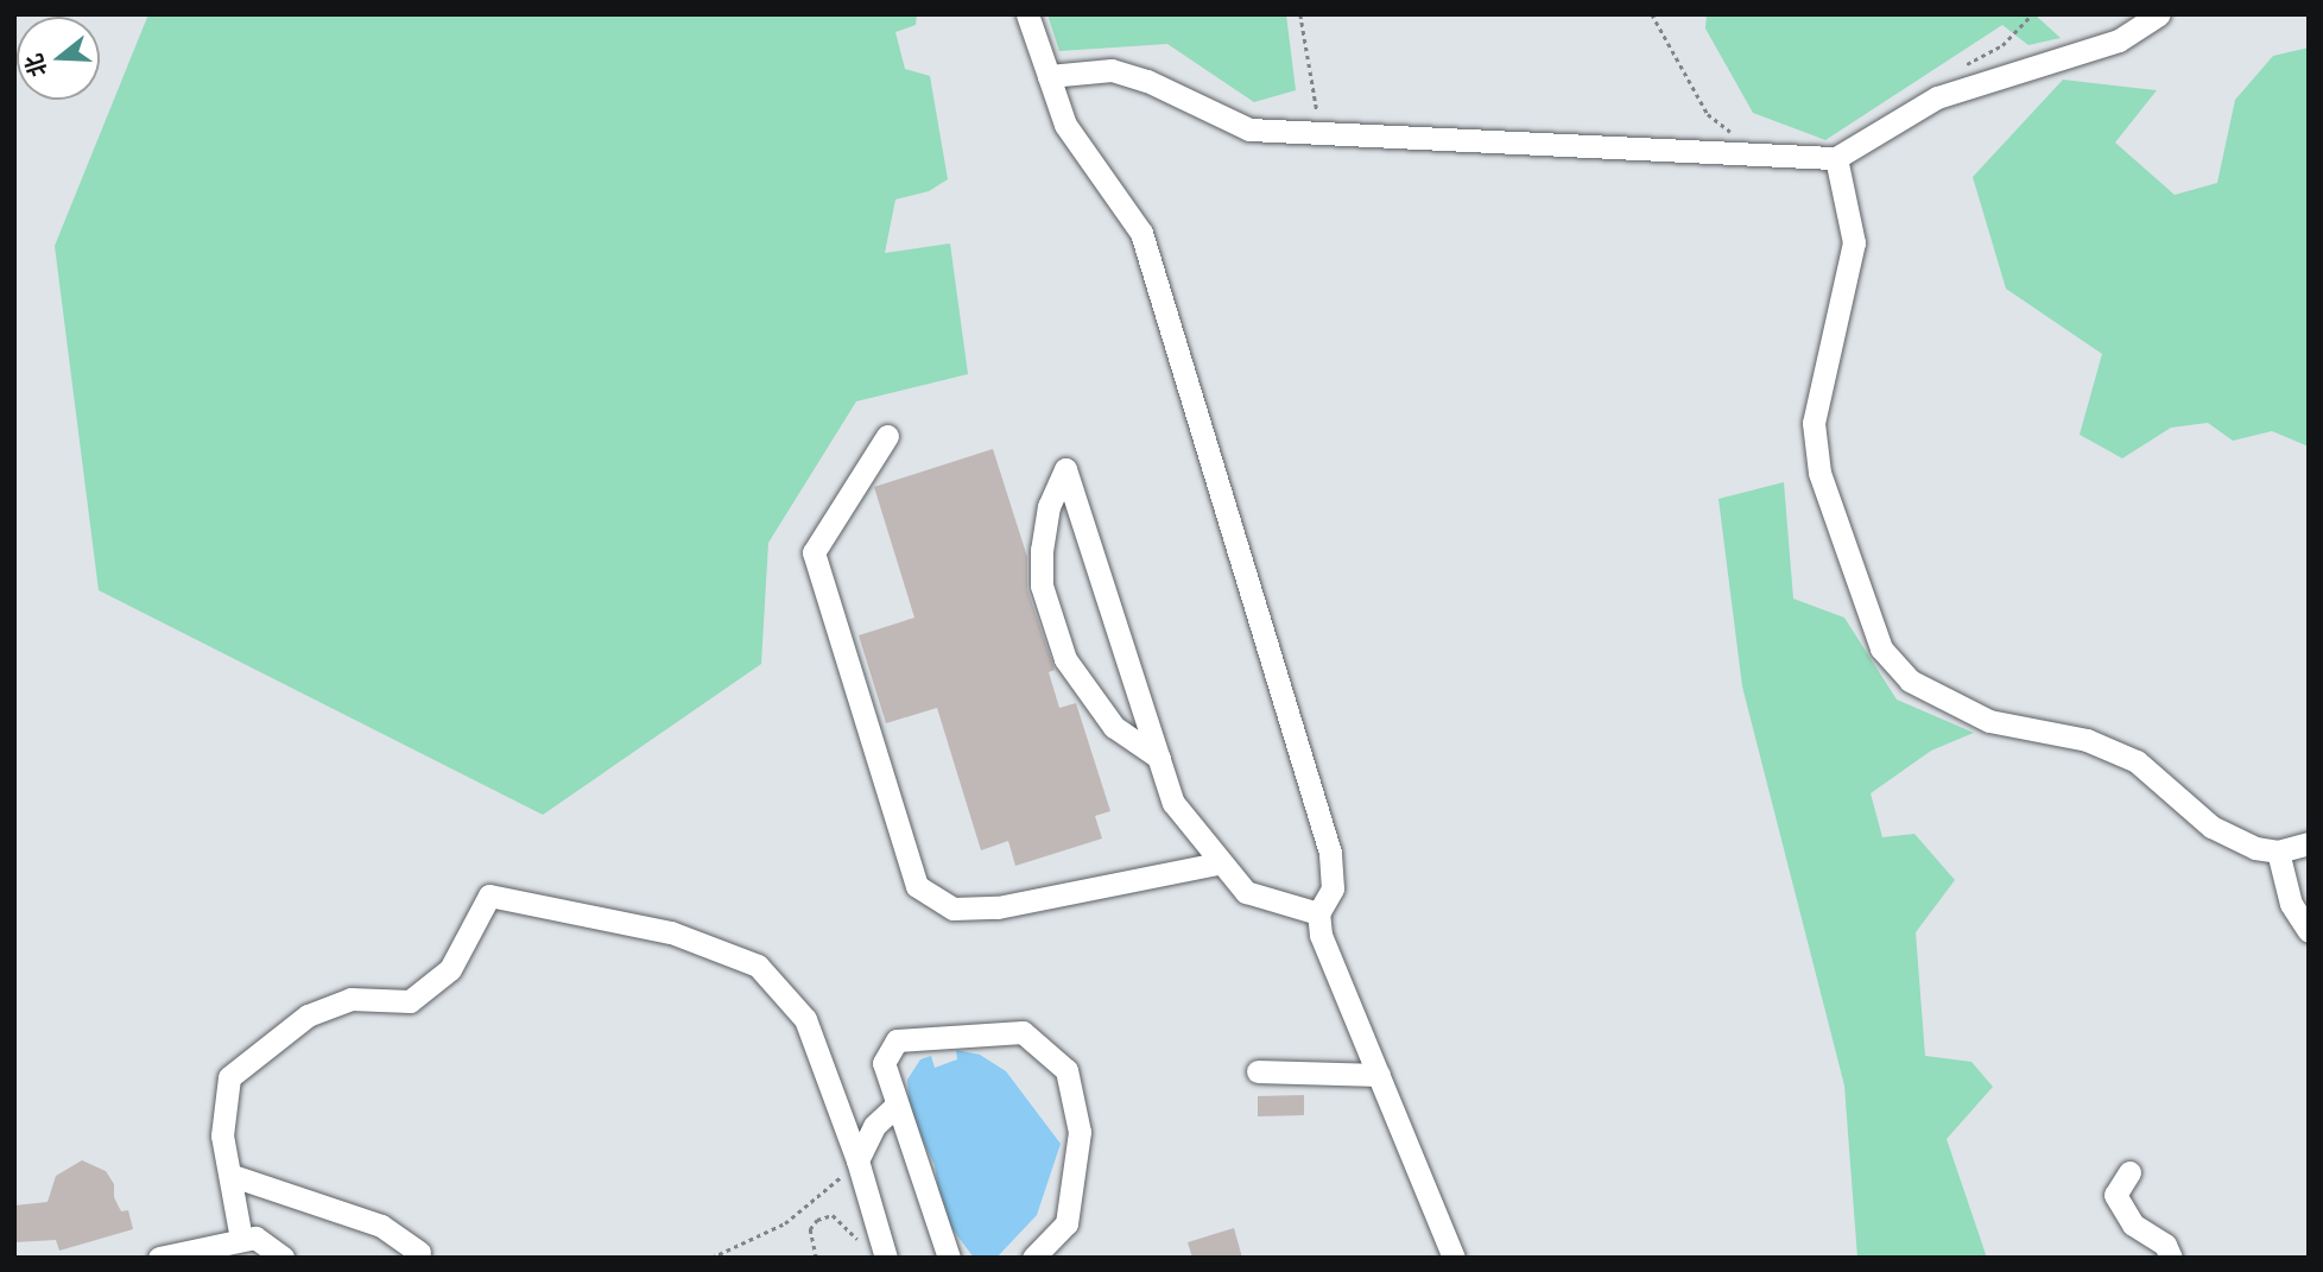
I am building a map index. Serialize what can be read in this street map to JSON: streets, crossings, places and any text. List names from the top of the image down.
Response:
{
  "north": "left"
}
